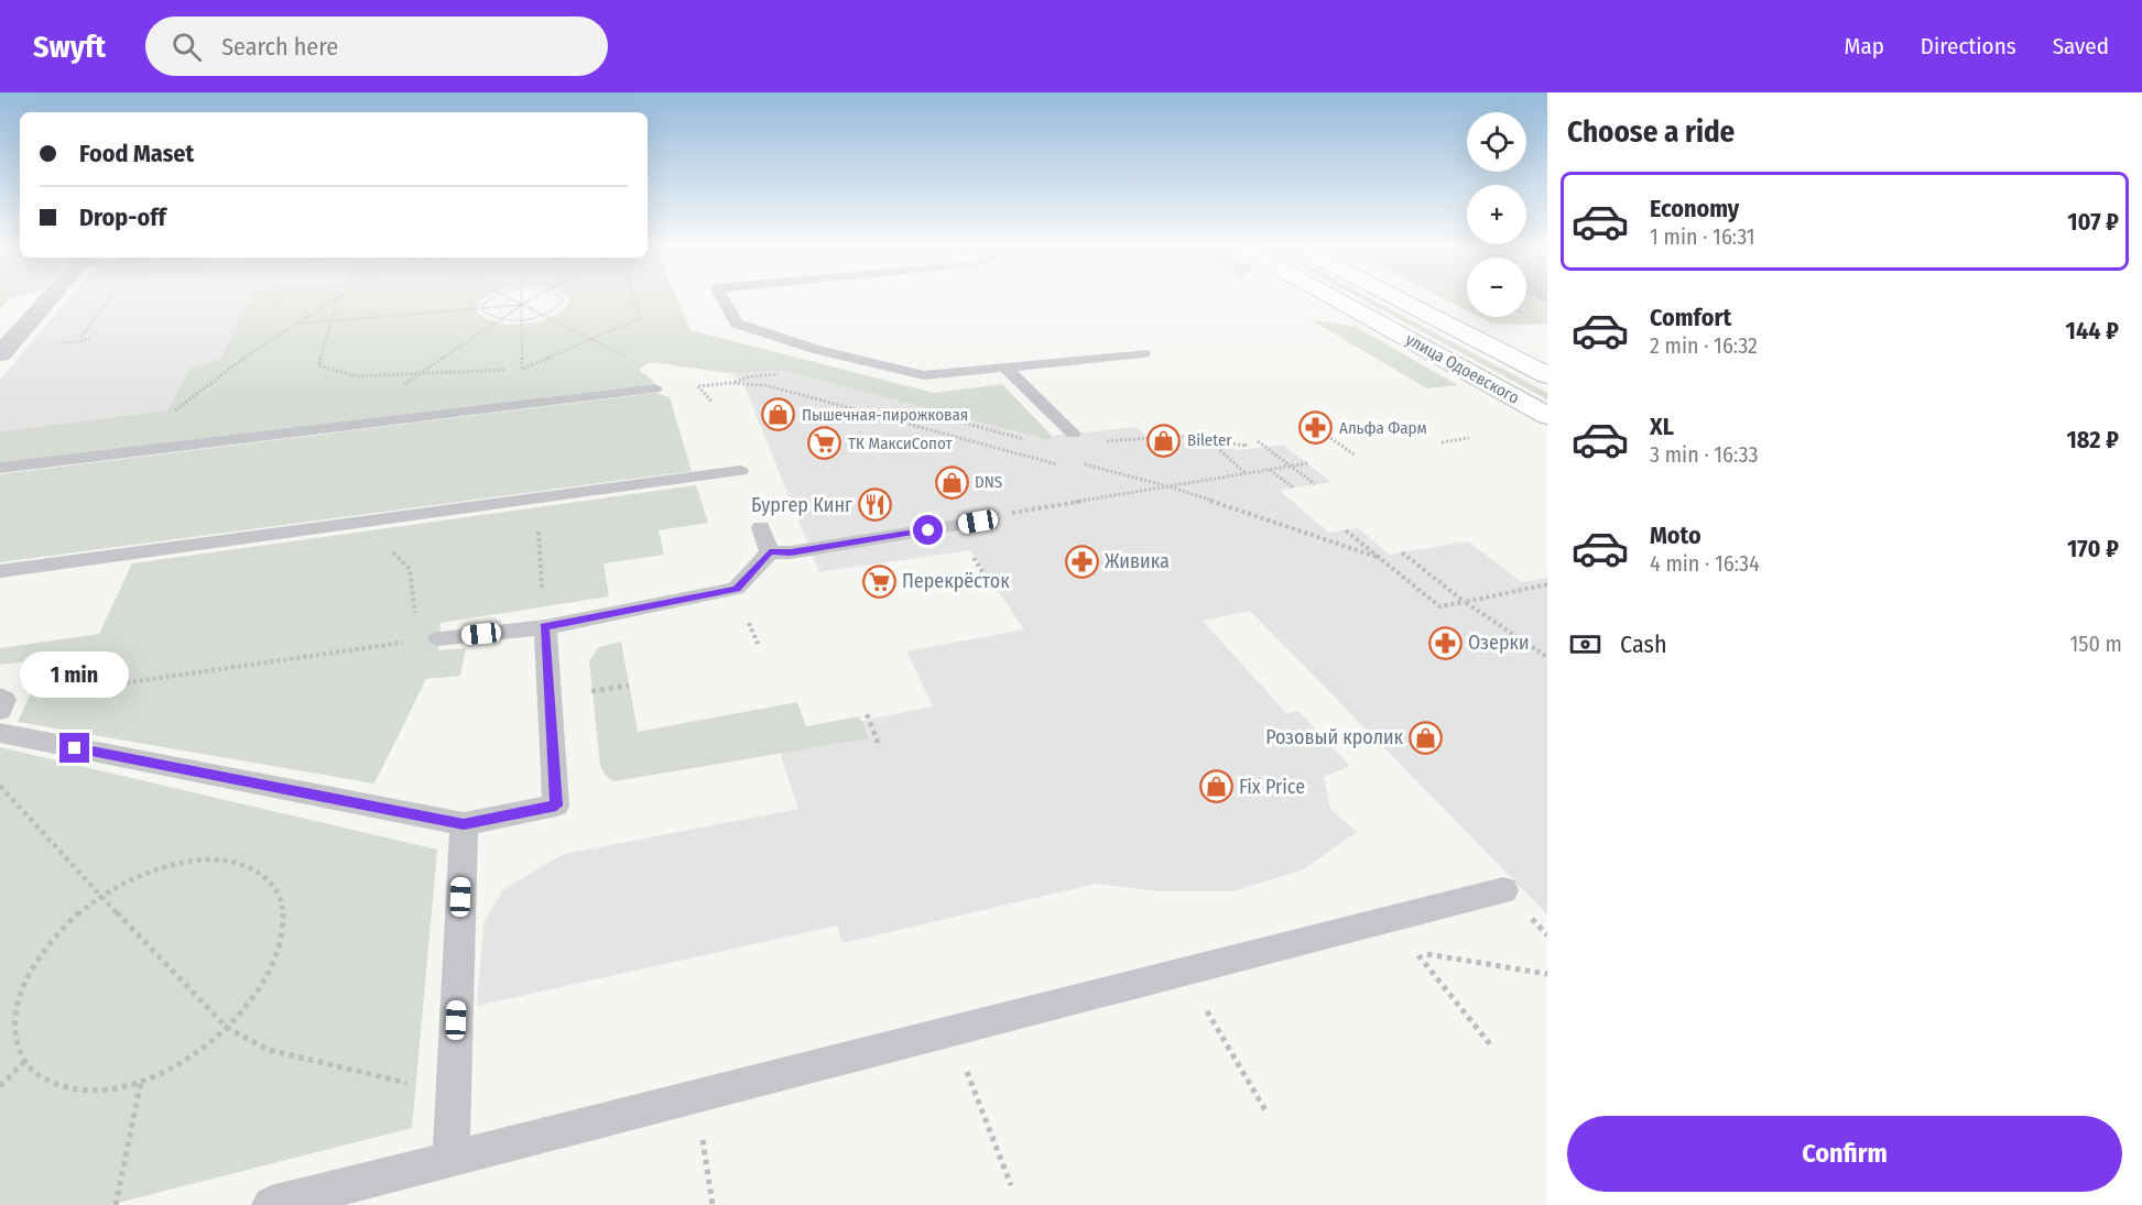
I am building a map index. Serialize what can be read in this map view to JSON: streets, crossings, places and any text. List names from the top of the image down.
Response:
{
  "streets": {
    "street": ["улица Одоевского"]
  },
  "places": {
    "shop": [
      "Пышечная-пирожковая",
      "Bileter",
      "DNS",
      "Розовый кролик",
      "Fix Price"
    ],
    "pharmacy": ["Альфа Фарм", "Живика", "Озерки"],
    "supermarket": ["ТК МаксиСопот", "Перекрёсток"],
    "restaurant": ["Бургер Кинг"]
  },
  "page": {
    "header": "Swyft",
    "search": "Search here",
    "nav": ["Map", "Directions", "Saved"],
    "heading": "Choose a ride",
    "map_buttons": ["+", "−"],
    "banner": ["Food Maset", "Drop-off"],
    "list": [
      {
        "name": "Economy",
        "note": "1 min · 16:31",
        "value": "107 ₽"
      },
      {
        "name": "Comfort",
        "note": "2 min · 16:32",
        "value": "144 ₽"
      },
      {
        "name": "XL",
        "note": "3 min · 16:33",
        "value": "182 ₽"
      },
      {
        "name": "Moto",
        "note": "4 min · 16:34",
        "value": "170 ₽"
      }
    ],
    "pay": ["Cash", "150 m"],
    "bubble": "1 min",
    "buttons": "Confirm"
  }
}
